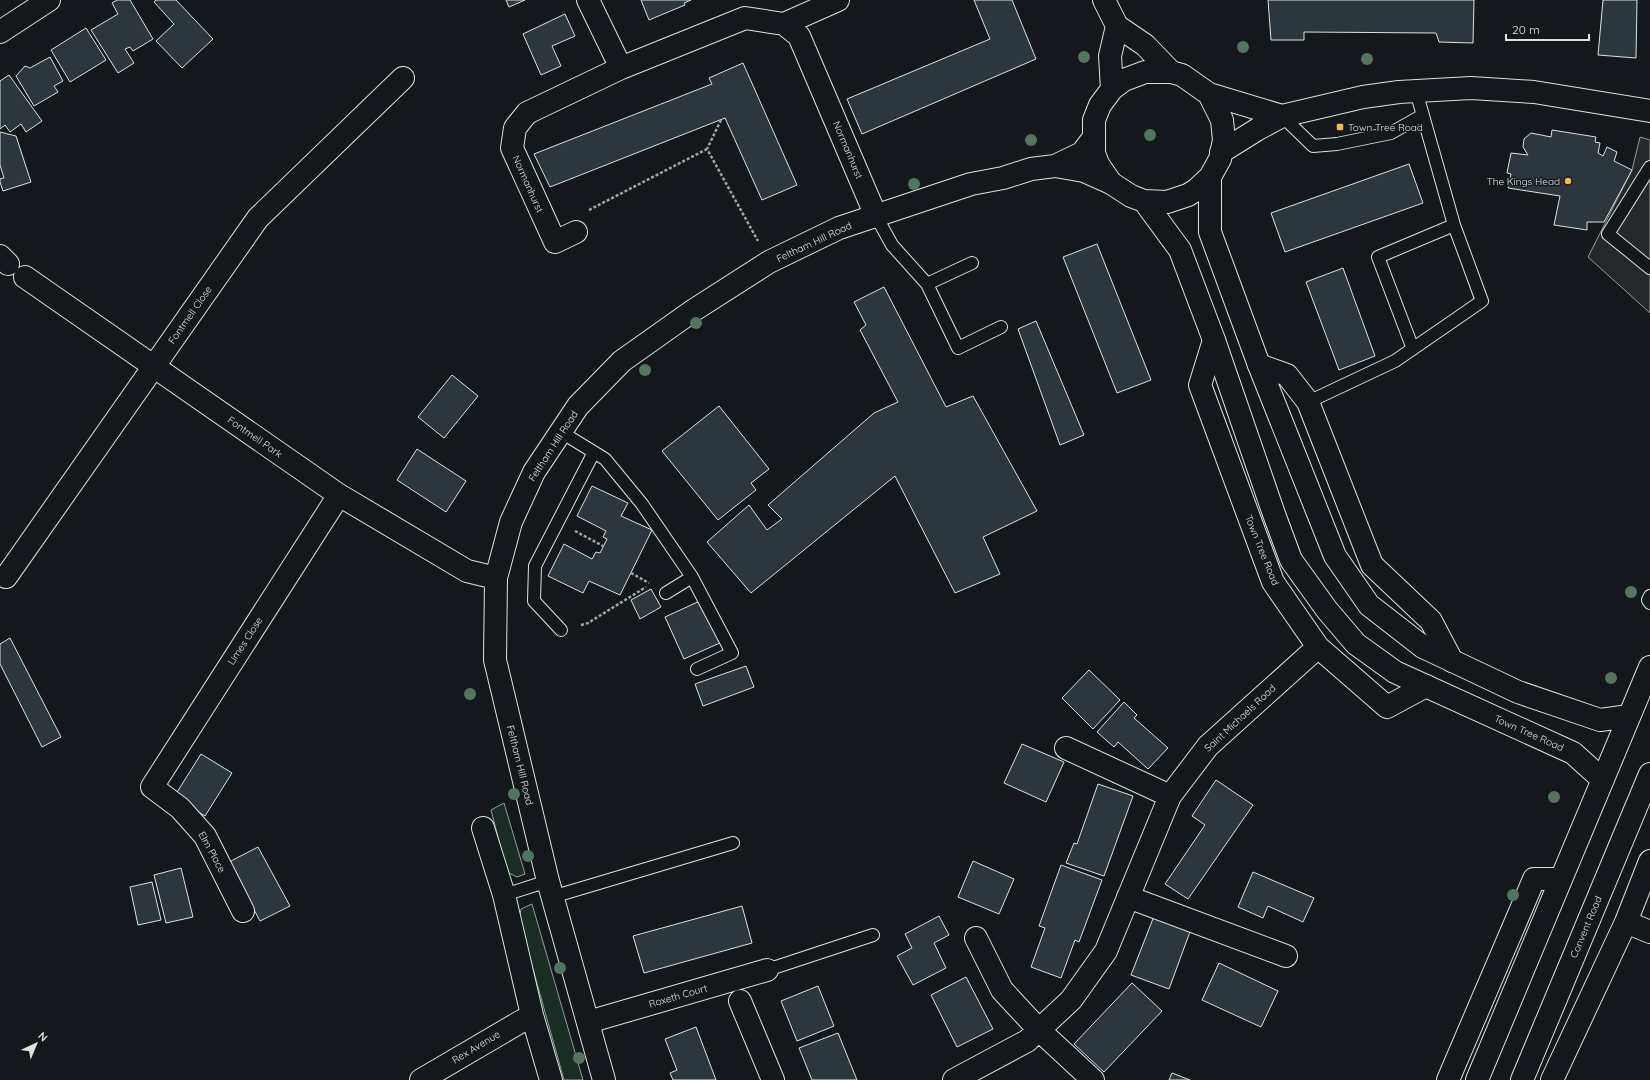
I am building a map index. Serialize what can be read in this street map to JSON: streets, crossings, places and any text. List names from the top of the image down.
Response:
{
  "streets": {
    "street": [
      "Normanhurst",
      "Feltham Hill Road",
      "Fontmell Close",
      "Fontmell Park",
      "Town Tree Road",
      "Limes Close",
      "Saint Michaels Road",
      "Elm Place",
      "Convent Road",
      "Roxeth Court",
      "Rex Avenue"
    ]
  },
  "crossings": [
    ["Normanhurst", "Feltham Hill Road"],
    ["Feltham Hill Road", "Fontmell Park"],
    ["Feltham Hill Road", "Town Tree Road"],
    ["Feltham Hill Road", "Roxeth Court"],
    ["Fontmell Close", "Fontmell Park"],
    ["Fontmell Park", "Limes Close"],
    ["Town Tree Road", "Saint Michaels Road"],
    ["Limes Close", "Elm Place"]
  ],
  "places": {
    "transit": ["Town Tree Road"],
    "other": ["The Kings Head"]
  },
  "scale_bar": "20 m",
  "north": "top right"
}
